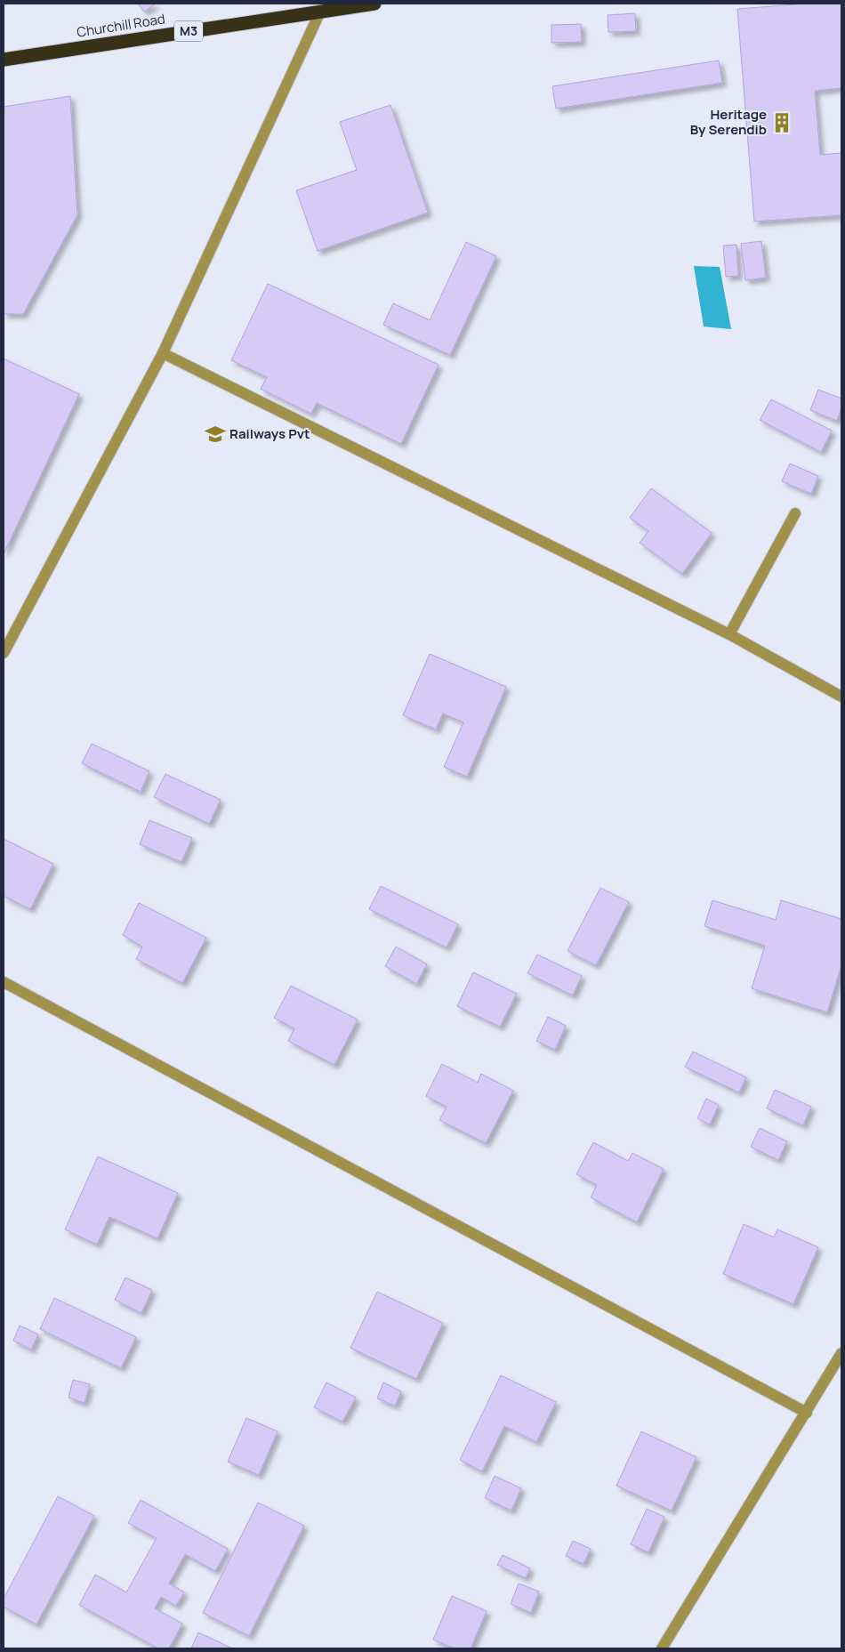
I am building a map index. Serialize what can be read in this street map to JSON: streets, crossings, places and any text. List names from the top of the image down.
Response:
{
  "streets": {
    "highway": ["Churchill Road", "M3"]
  },
  "places": {
    "building": ["Heritage By Serendib"],
    "school or university": ["Railways Pvt"]
  }
}
